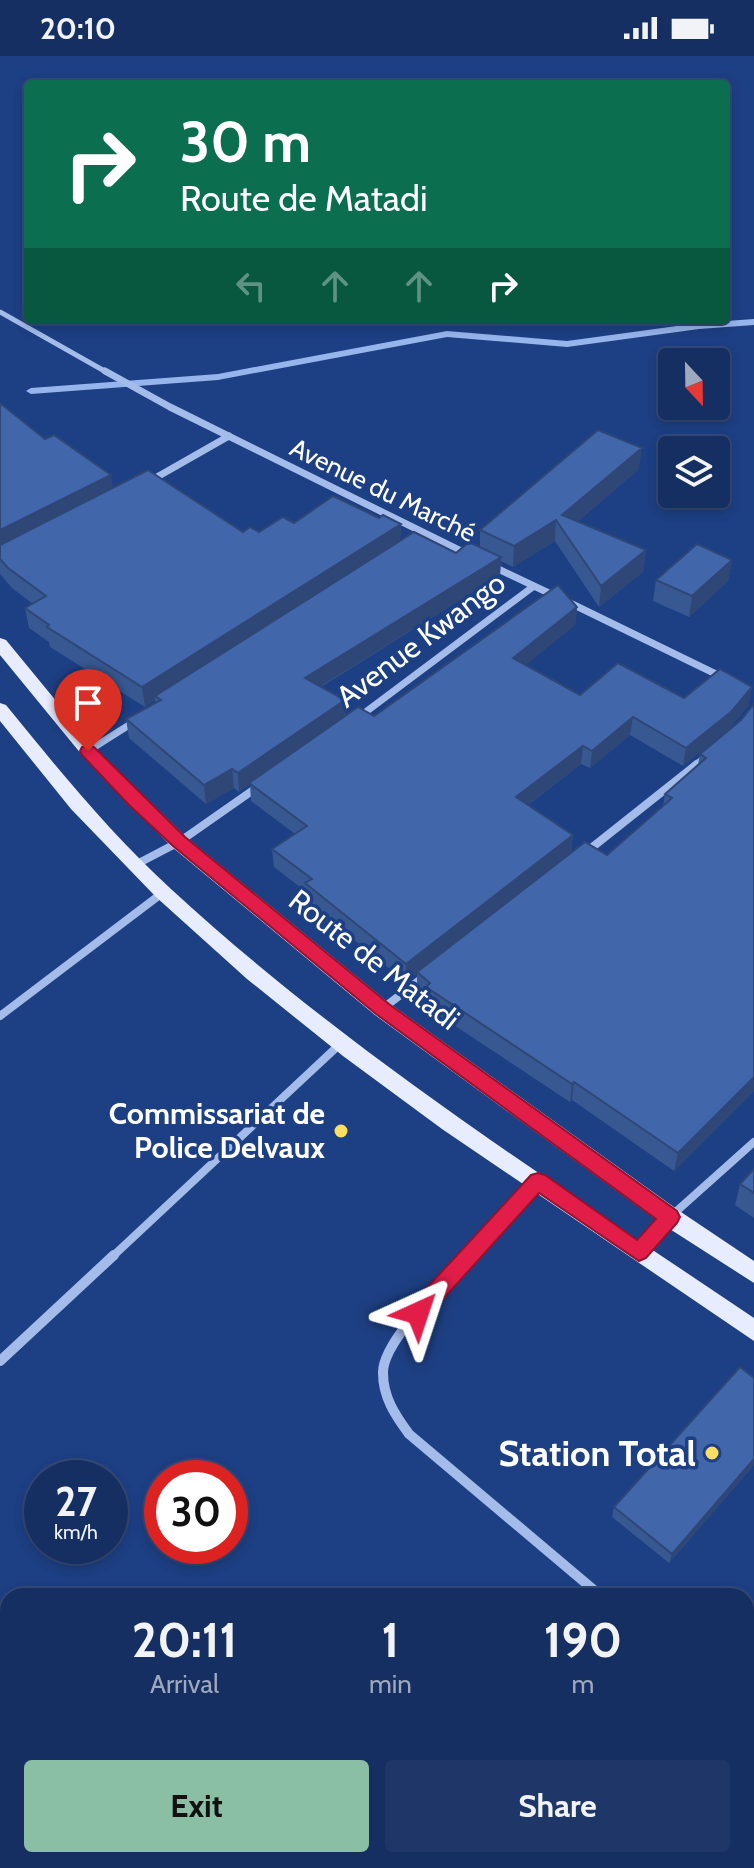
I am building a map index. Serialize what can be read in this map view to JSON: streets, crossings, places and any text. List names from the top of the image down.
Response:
{
  "streets": {
    "main road": ["Route de Matadi"],
    "street": ["Avenue du Marché", "Avenue Kwango"]
  },
  "crossings": [
    ["Avenue du Marché", "Avenue Kwango"]
  ],
  "places": ["Commissariat de Police Delvaux", "Station Total"],
  "north": "bottom",
  "page": {
    "status": "20:10",
    "turn": ["30 m", "Route de Matadi"],
    "speed": "27 km/h",
    "limit": "30",
    "eta": [
      "20:11",
      "Arrival",
      "1",
      "min",
      "190",
      "m"
    ],
    "buttons": ["Exit", "Share"]
  }
}
